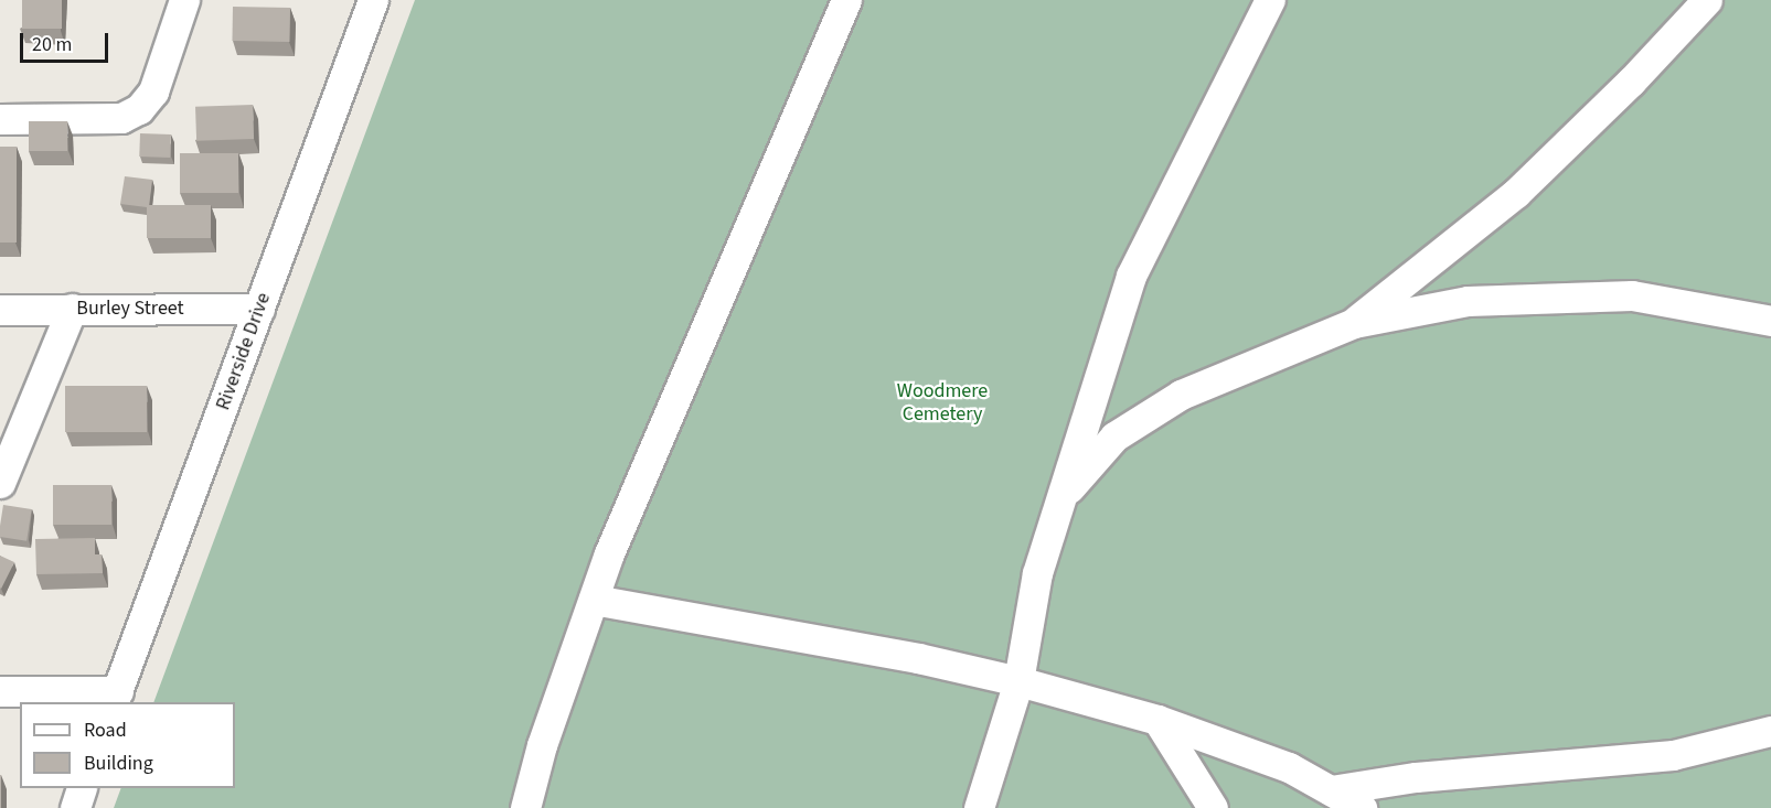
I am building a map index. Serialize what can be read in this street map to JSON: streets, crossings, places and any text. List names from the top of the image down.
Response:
{
  "streets": {
    "street": ["Burley Street", "Riverside Drive"]
  },
  "crossings": [
    ["Burley Street", "Riverside Drive"]
  ],
  "parks": ["Woodmere Cemetery"],
  "legend": ["Road", "Building"],
  "scale_bar": "20 m"
}
